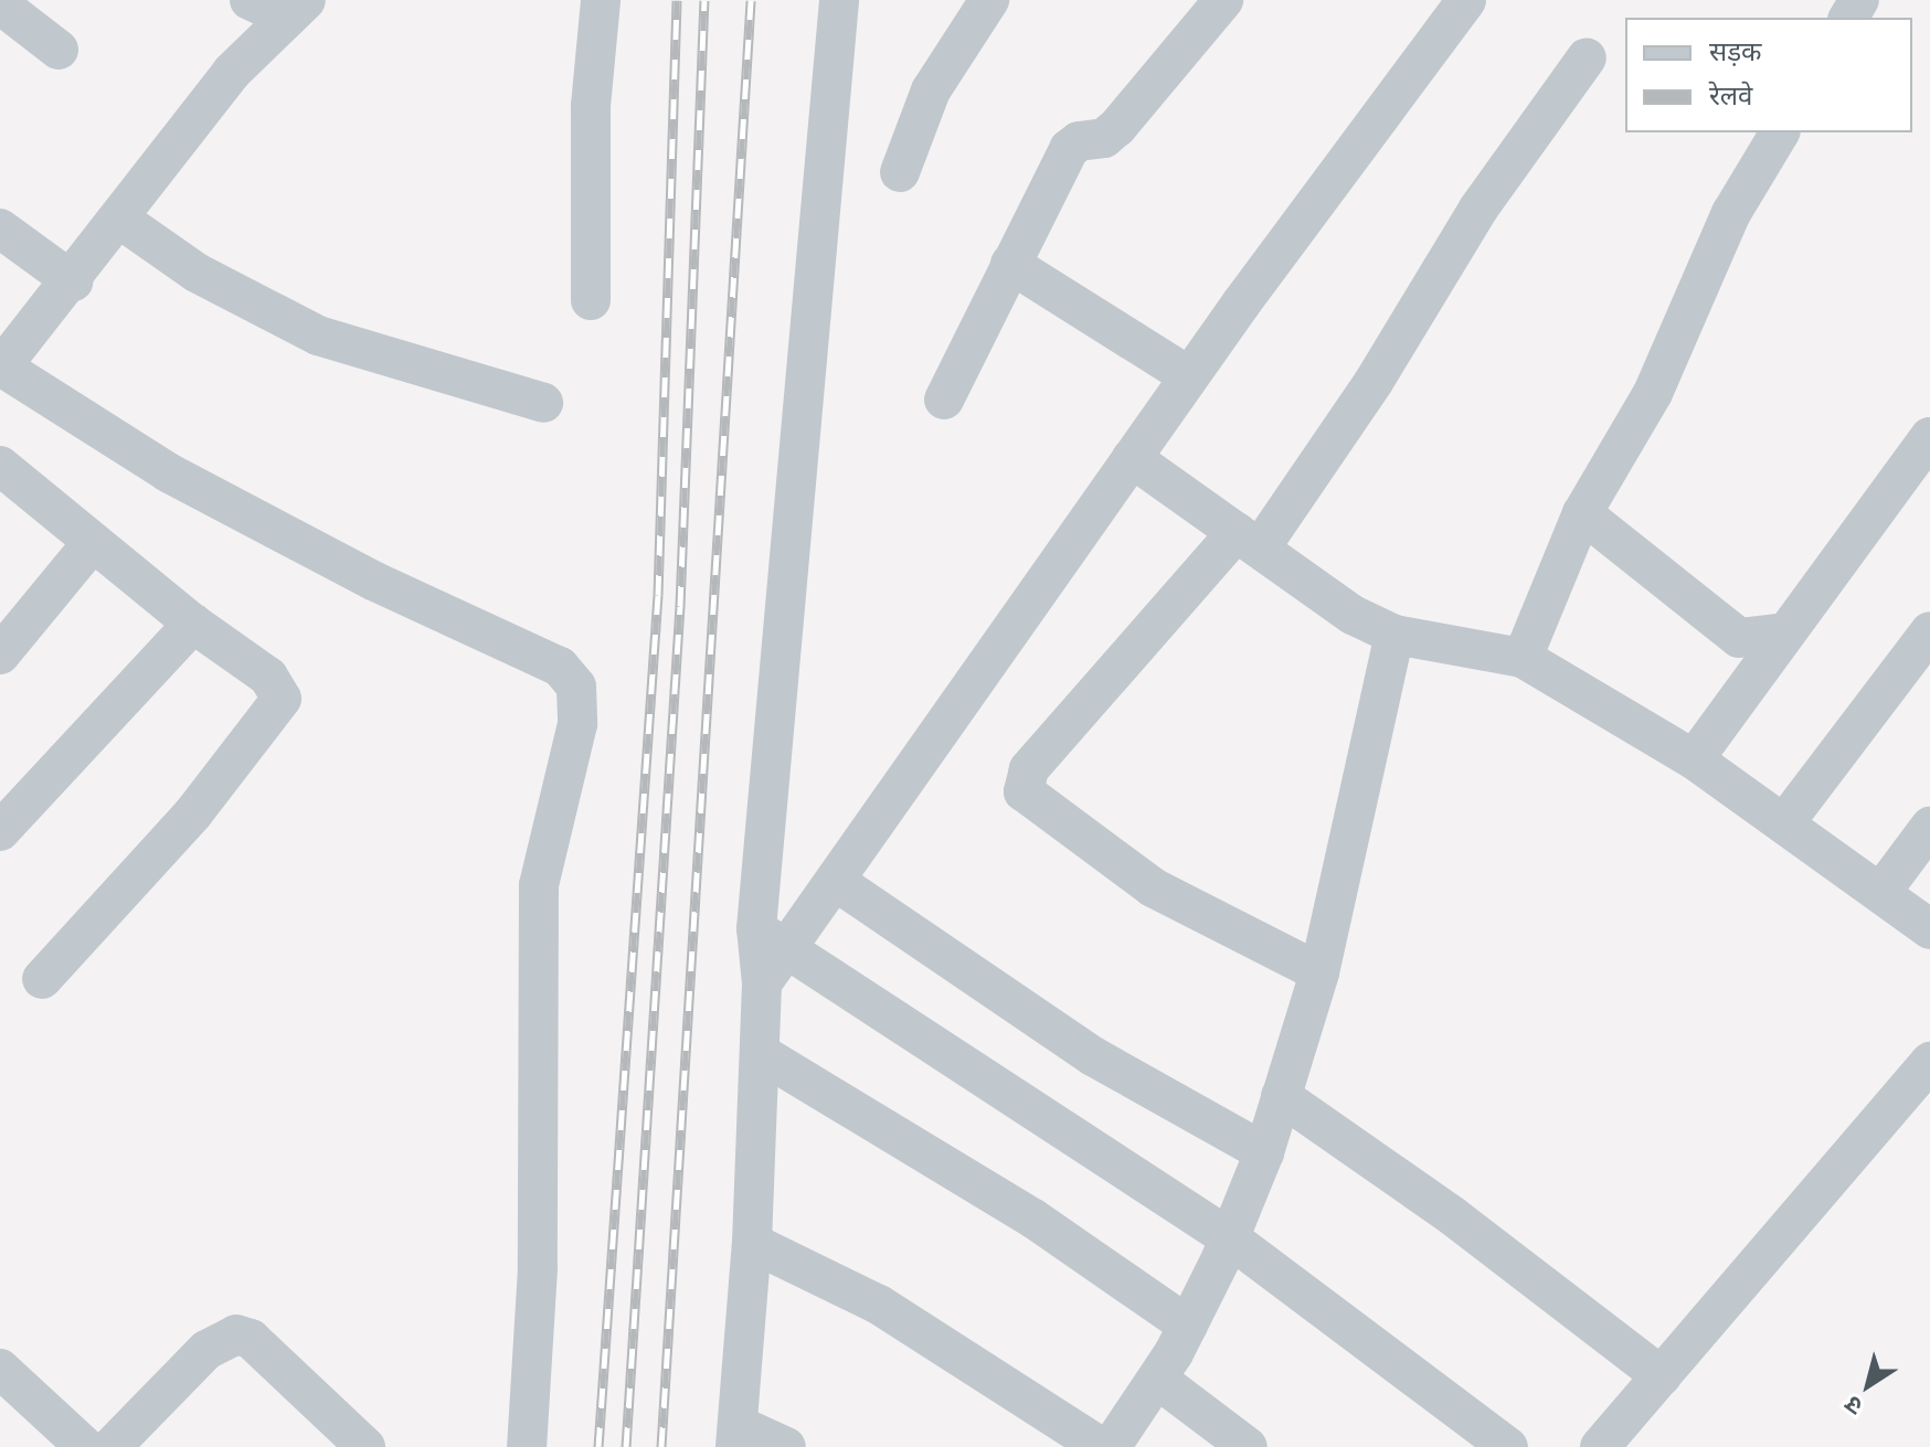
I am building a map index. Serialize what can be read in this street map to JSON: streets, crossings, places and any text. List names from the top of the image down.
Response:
{
  "legend": ["सड़क", "रेलवे"],
  "north": "bottom left"
}
